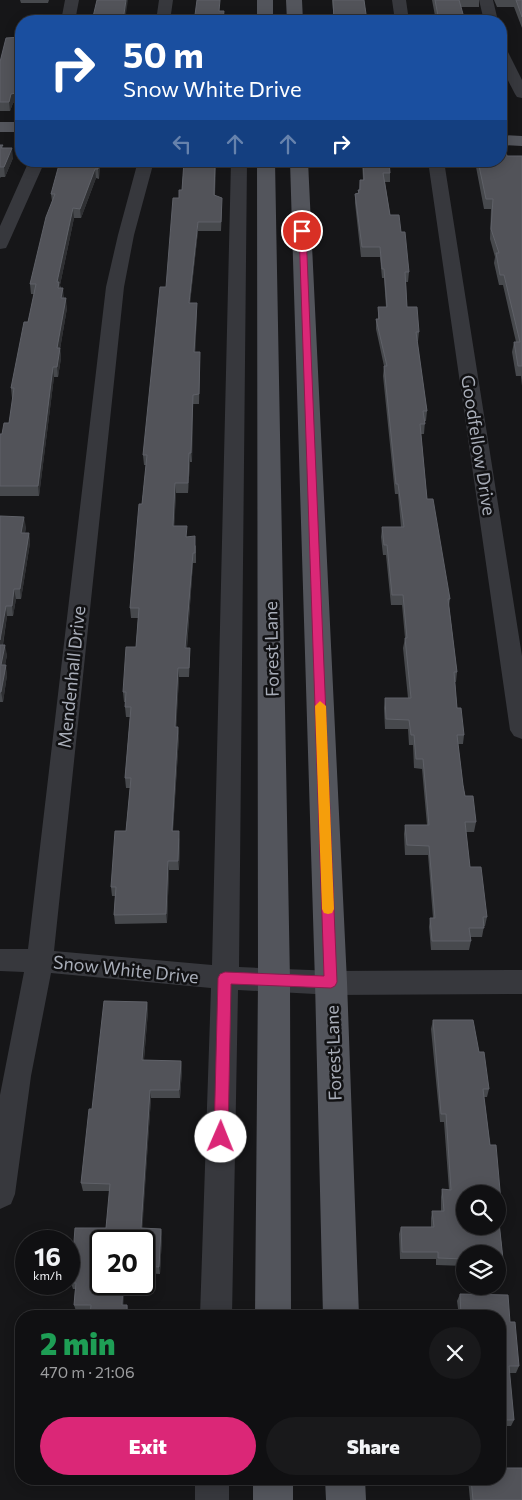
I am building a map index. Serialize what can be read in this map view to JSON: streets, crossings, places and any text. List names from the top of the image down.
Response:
{
  "streets": {
    "main road": ["Forest Lane"],
    "street": ["Goodfellow Drive", "Mendenhall Drive", "Snow White Drive"]
  },
  "crossings": [
    ["Forest Lane", "Snow White Drive"],
    ["Mendenhall Drive", "Snow White Drive"]
  ],
  "page": {
    "turn": ["50 m", "Snow White Drive"],
    "speed": "16 km/h",
    "limit": "20",
    "heading": ["2 min", "470 m · 21:06"],
    "buttons": ["Exit", "Share"]
  }
}
